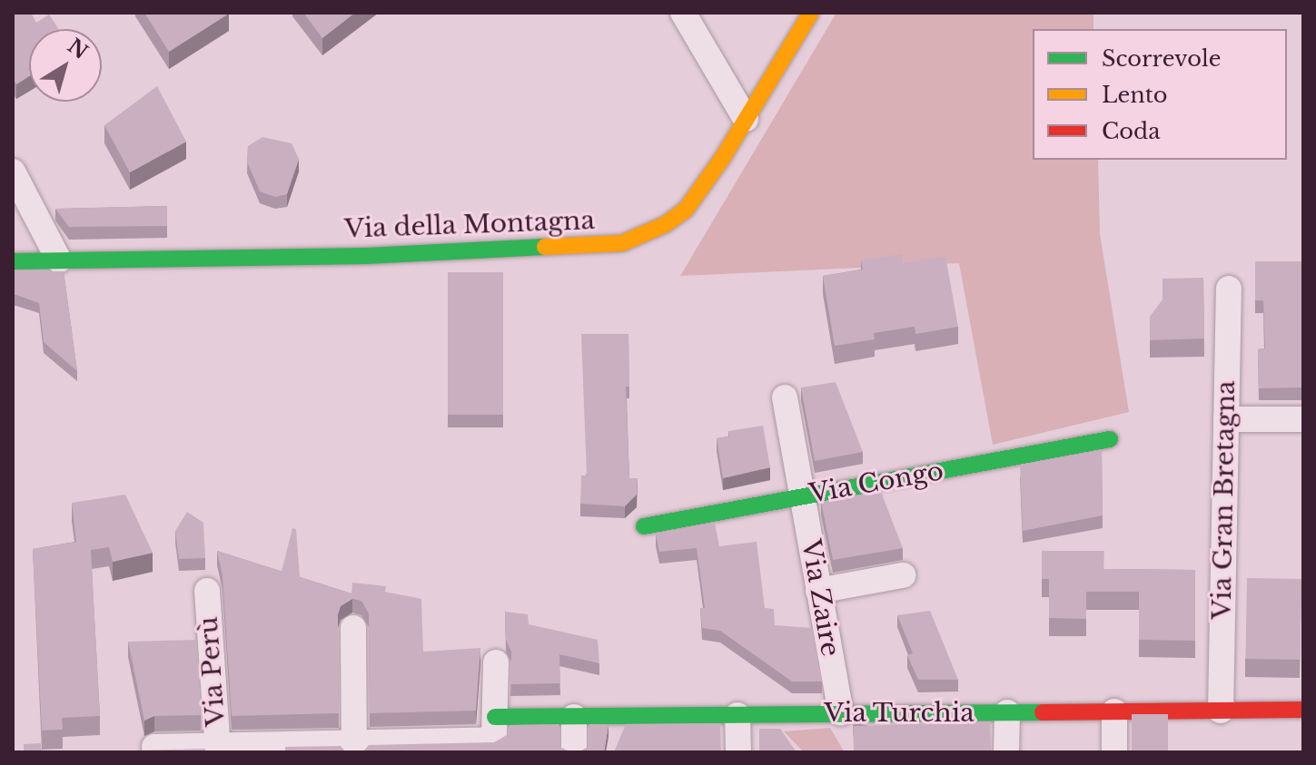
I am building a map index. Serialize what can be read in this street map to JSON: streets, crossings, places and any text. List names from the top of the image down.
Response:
{
  "streets": {
    "street": [
      "Via della Montagna",
      "Via Congo",
      "Via Gran Bretagna",
      "Via Zaire",
      "Via Perù",
      "Via Turchia"
    ]
  },
  "crossings": [
    ["Via Congo", "Via Zaire"],
    ["Via Gran Bretagna", "Via Turchia"],
    ["Via Zaire", "Via Turchia"],
    ["Via Perù", "Via Turchia"]
  ],
  "legend": ["Scorrevole", "Lento", "Coda"],
  "north": "top right"
}
